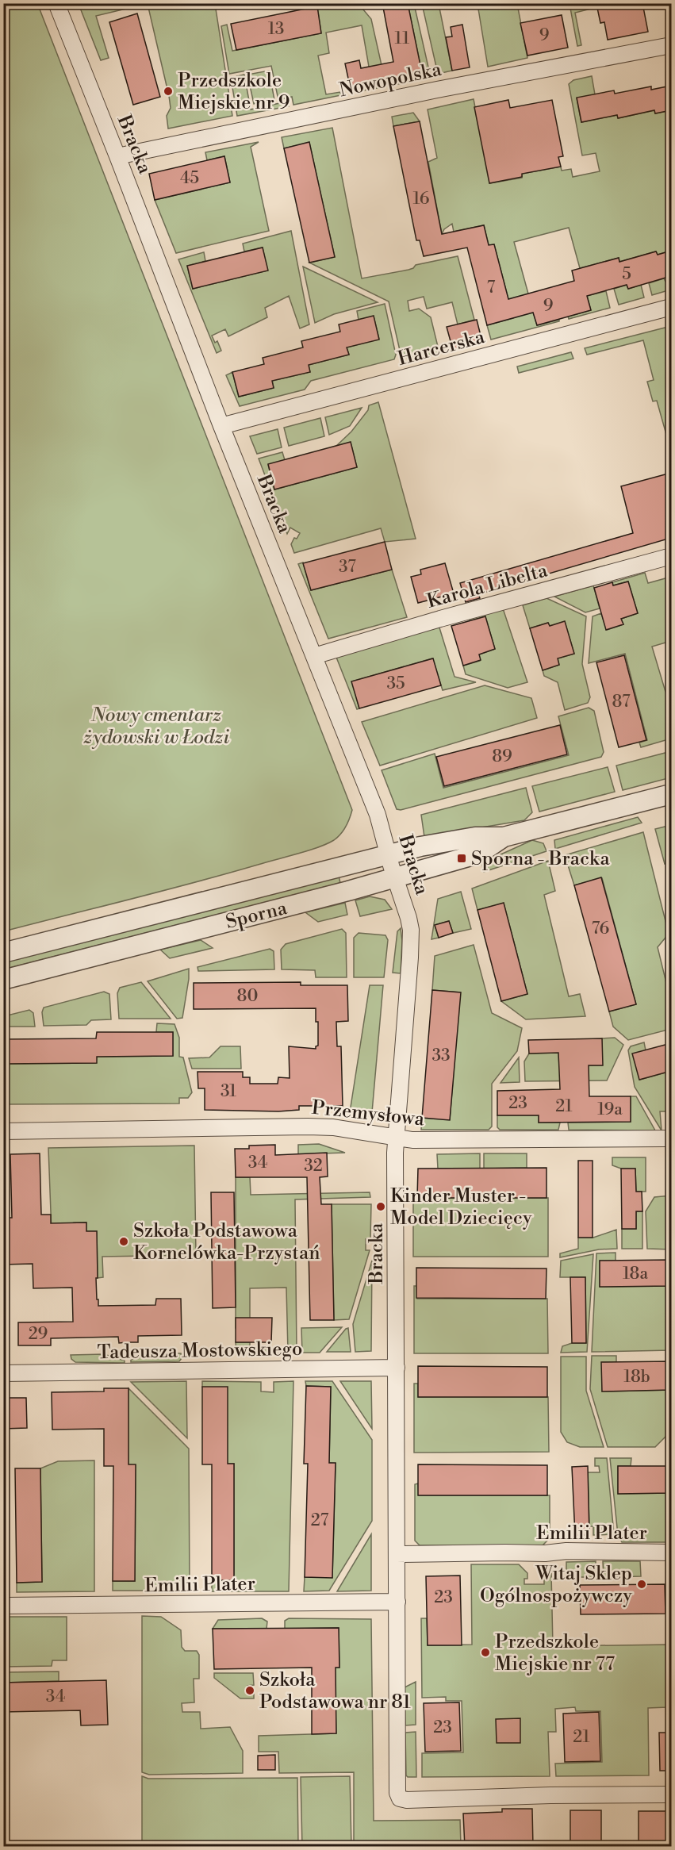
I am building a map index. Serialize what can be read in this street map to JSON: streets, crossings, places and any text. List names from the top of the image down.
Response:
{
  "streets": {
    "street": [
      "Nowopolska",
      "Bracka",
      "Harcerska",
      "Karola Libelta",
      "Sporna",
      "Przemysłowa",
      "Tadeusza Mostowskiego",
      "Emilii Plater"
    ]
  },
  "crossings": [
    ["Nowopolska", "Bracka"],
    ["Bracka", "Harcerska"],
    ["Bracka", "Karola Libelta"],
    ["Bracka", "Sporna"],
    ["Bracka", "Przemysłowa"],
    ["Bracka", "Tadeusza Mostowskiego"],
    ["Bracka", "Emilii Plater"]
  ],
  "parks": ["Nowy cmentarz żydowski w Łodzi"],
  "places": {
    "other": [
      "Przedszkole Miejskie nr 9",
      "Kinder Muster - Model Dziecięcy",
      "Szkoła Podstawowa Kornelówka-Przystań",
      "Witaj Sklep Ogólnospożywczy",
      "Przedszkole Miejskie nr 77",
      "Szkoła Podstawowa nr 81"
    ],
    "transit": ["Sporna - Bracka"]
  },
  "house_numbers": [
    "13",
    "9",
    "11",
    "45",
    "16",
    "5",
    "7",
    "9",
    "37",
    "35",
    "87",
    "89",
    "76",
    "80",
    "33",
    "31",
    "23",
    "21",
    "19a",
    "34",
    "32",
    "18a",
    "29",
    "18b",
    "27",
    "23",
    "34",
    "23",
    "21"
  ]
}
